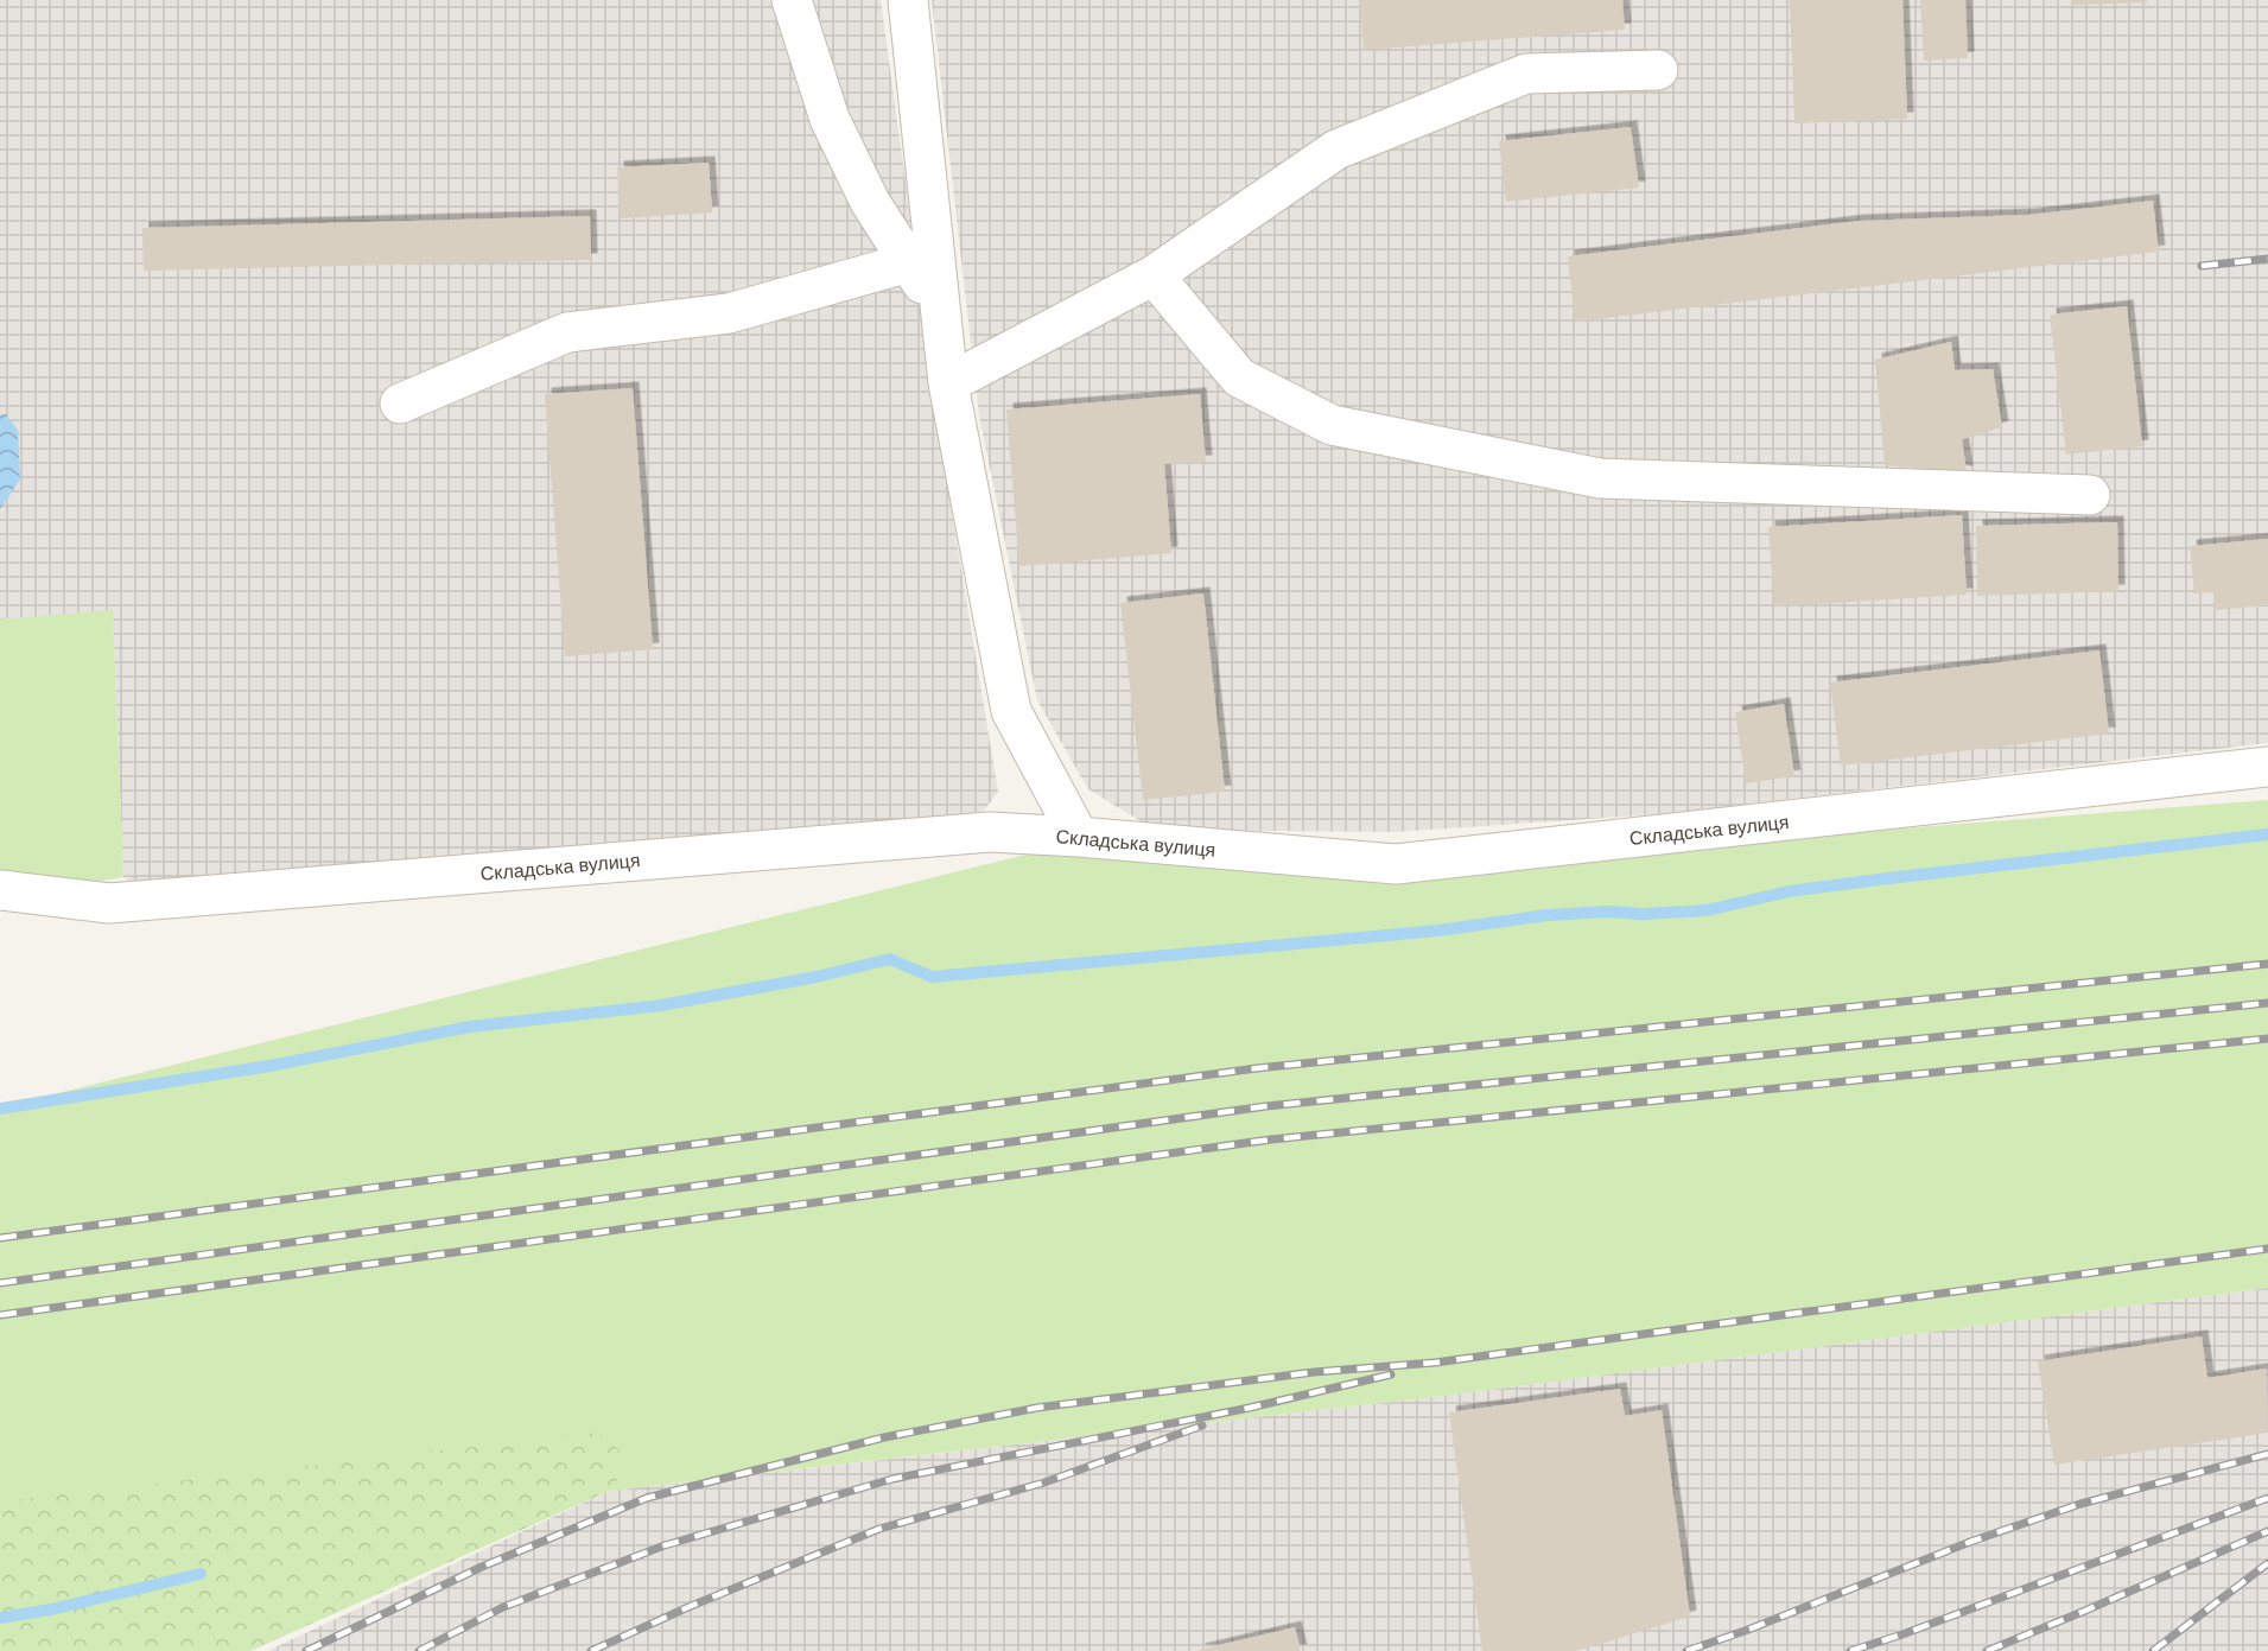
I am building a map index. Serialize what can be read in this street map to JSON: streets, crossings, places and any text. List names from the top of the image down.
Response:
{
  "streets": {
    "street": ["Складська вулиця"]
  }
}
